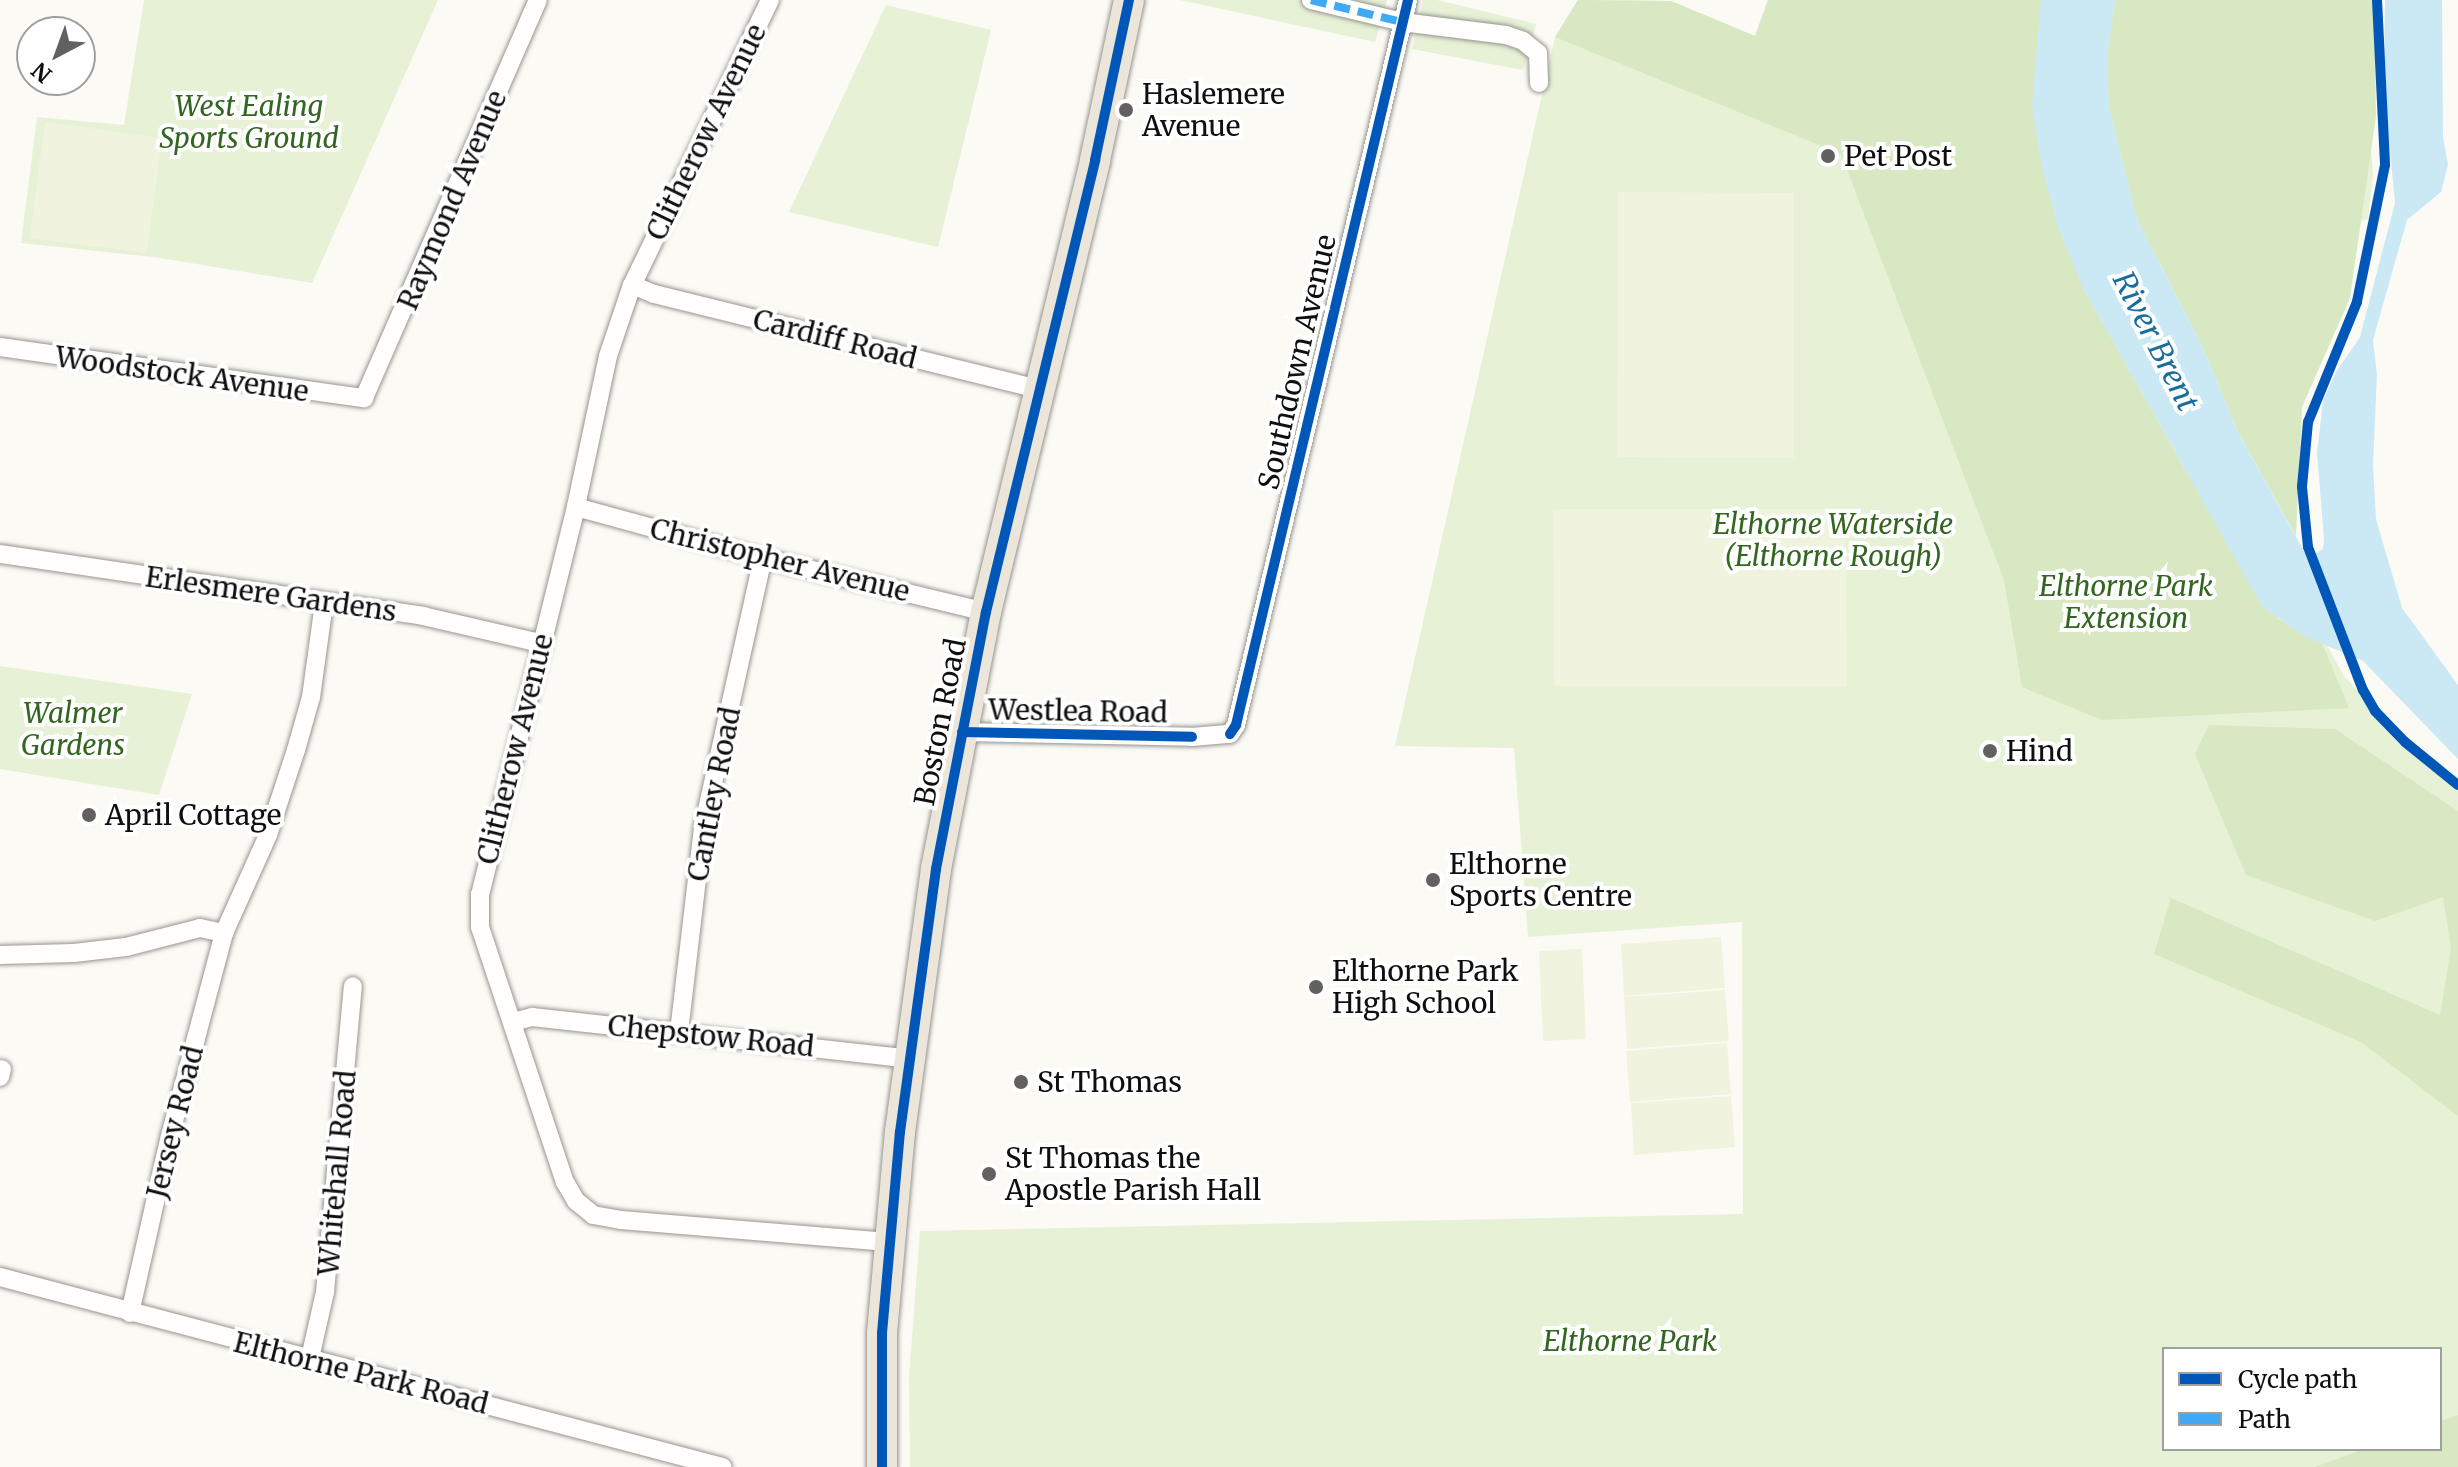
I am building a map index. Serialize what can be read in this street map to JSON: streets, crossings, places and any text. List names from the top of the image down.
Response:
{
  "streets": {
    "main road": ["Boston Road"],
    "street": [
      "Clitherow Avenue",
      "Raymond Avenue",
      "Cardiff Road",
      "Southdown Avenue",
      "Woodstock Avenue",
      "Christopher Avenue",
      "Erlesmere Gardens",
      "Westlea Road",
      "Cantley Road",
      "Chepstow Road",
      "Jersey Road",
      "Whitehall Road",
      "Elthorne Park Road"
    ]
  },
  "crossings": [
    ["Clitherow Avenue", "Cardiff Road"],
    ["Clitherow Avenue", "Christopher Avenue"],
    ["Clitherow Avenue", "Erlesmere Gardens"],
    ["Clitherow Avenue", "Boston Road"],
    ["Clitherow Avenue", "Chepstow Road"],
    ["Raymond Avenue", "Woodstock Avenue"],
    ["Cardiff Road", "Boston Road"],
    ["Southdown Avenue", "Westlea Road"],
    ["Christopher Avenue", "Boston Road"],
    ["Christopher Avenue", "Cantley Road"],
    ["Erlesmere Gardens", "Jersey Road"],
    ["Westlea Road", "Boston Road"],
    ["Boston Road", "Chepstow Road"],
    ["Cantley Road", "Chepstow Road"],
    ["Jersey Road", "Elthorne Park Road"],
    ["Whitehall Road", "Elthorne Park Road"]
  ],
  "water": ["River Brent"],
  "parks": [
    "West Ealing Sports Ground",
    "Elthorne Waterside (Elthorne Rough)",
    "Elthorne Park Extension",
    "Walmer Gardens",
    "Elthorne Park"
  ],
  "places": [
    "Haslemere Avenue",
    "Pet Post",
    "Hind",
    "April Cottage",
    "Elthorne Sports Centre",
    "Elthorne Park High School",
    "St Thomas",
    "St Thomas the Apostle Parish Hall"
  ],
  "legend": ["Cycle path", "Path"],
  "north": "bottom left"
}
